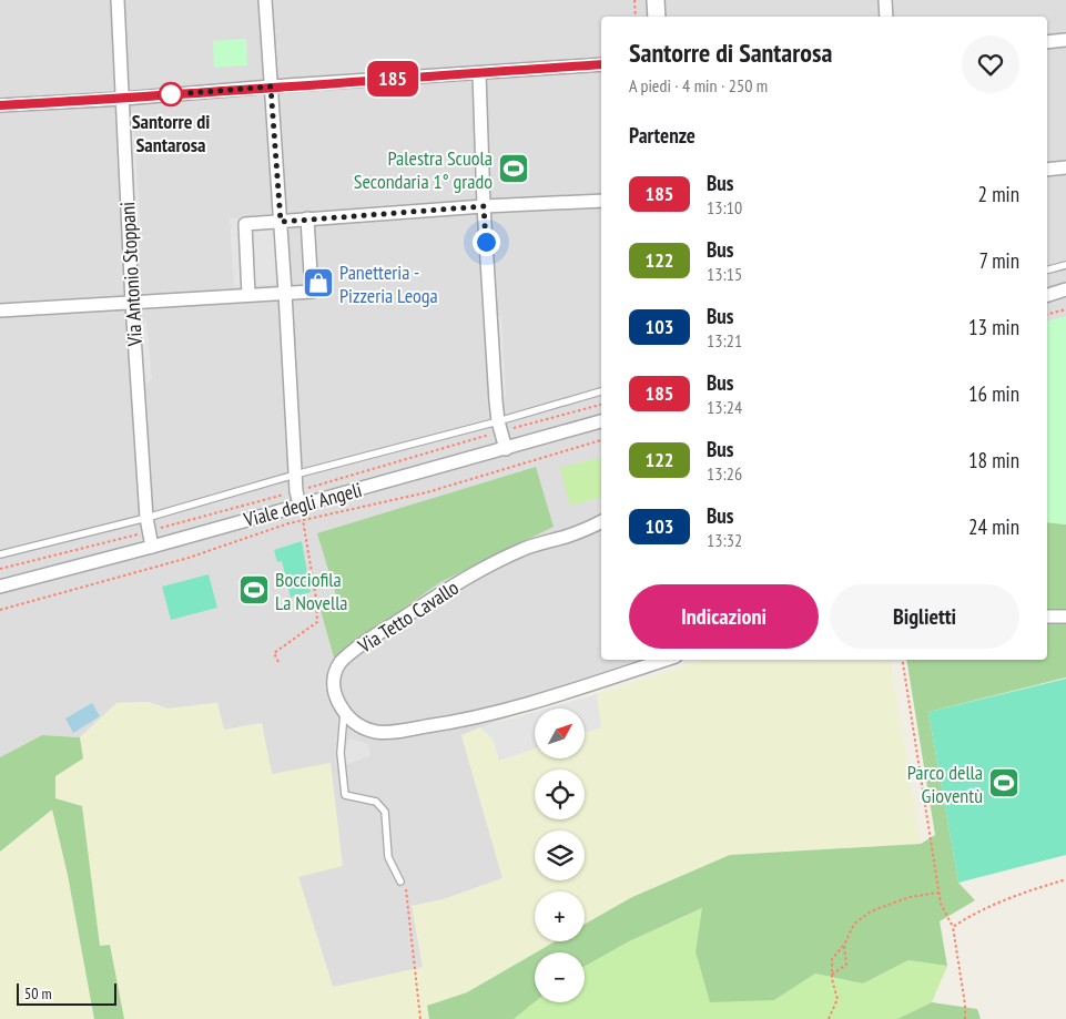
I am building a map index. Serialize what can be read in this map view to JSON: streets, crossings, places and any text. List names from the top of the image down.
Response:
{
  "streets": {
    "street": ["Via Antonio Stoppani", "Viale degli Angeli", "Via Tetto Cavallo"]
  },
  "crossings": [
    ["Via Antonio Stoppani", "Viale degli Angeli"]
  ],
  "places": {
    "other": ["Santorre di Santarosa"],
    "sports": ["Palestra Scuola Secondaria 1° grado", "Bocciofila La Novella", "Parco della Gioventù"],
    "shop": ["Panetteria - Pizzeria Leoga"]
  },
  "lines": ["bus line 185"],
  "scale_bar": "50 m",
  "north": "top right",
  "page": {
    "on_map": "185",
    "heading": [
      ["Santorre di Santarosa", "A piedi · 4 min · 250 m"],
      "Partenze"
    ],
    "list": [
      {
        "mark": "185",
        "name": "Bus",
        "note": "13:10",
        "value": "2 min"
      },
      {
        "mark": "122",
        "name": "Bus",
        "note": "13:15",
        "value": "7 min"
      },
      {
        "mark": "103",
        "name": "Bus",
        "note": "13:21",
        "value": "13 min"
      },
      {
        "mark": "185",
        "name": "Bus",
        "note": "13:24",
        "value": "16 min"
      },
      {
        "mark": "122",
        "name": "Bus",
        "note": "13:26",
        "value": "18 min"
      },
      {
        "mark": "103",
        "name": "Bus",
        "note": "13:32",
        "value": "24 min"
      }
    ],
    "buttons": ["Indicazioni", "Biglietti"],
    "map_buttons": ["+", "−"],
    "scale": "50 m"
  }
}
